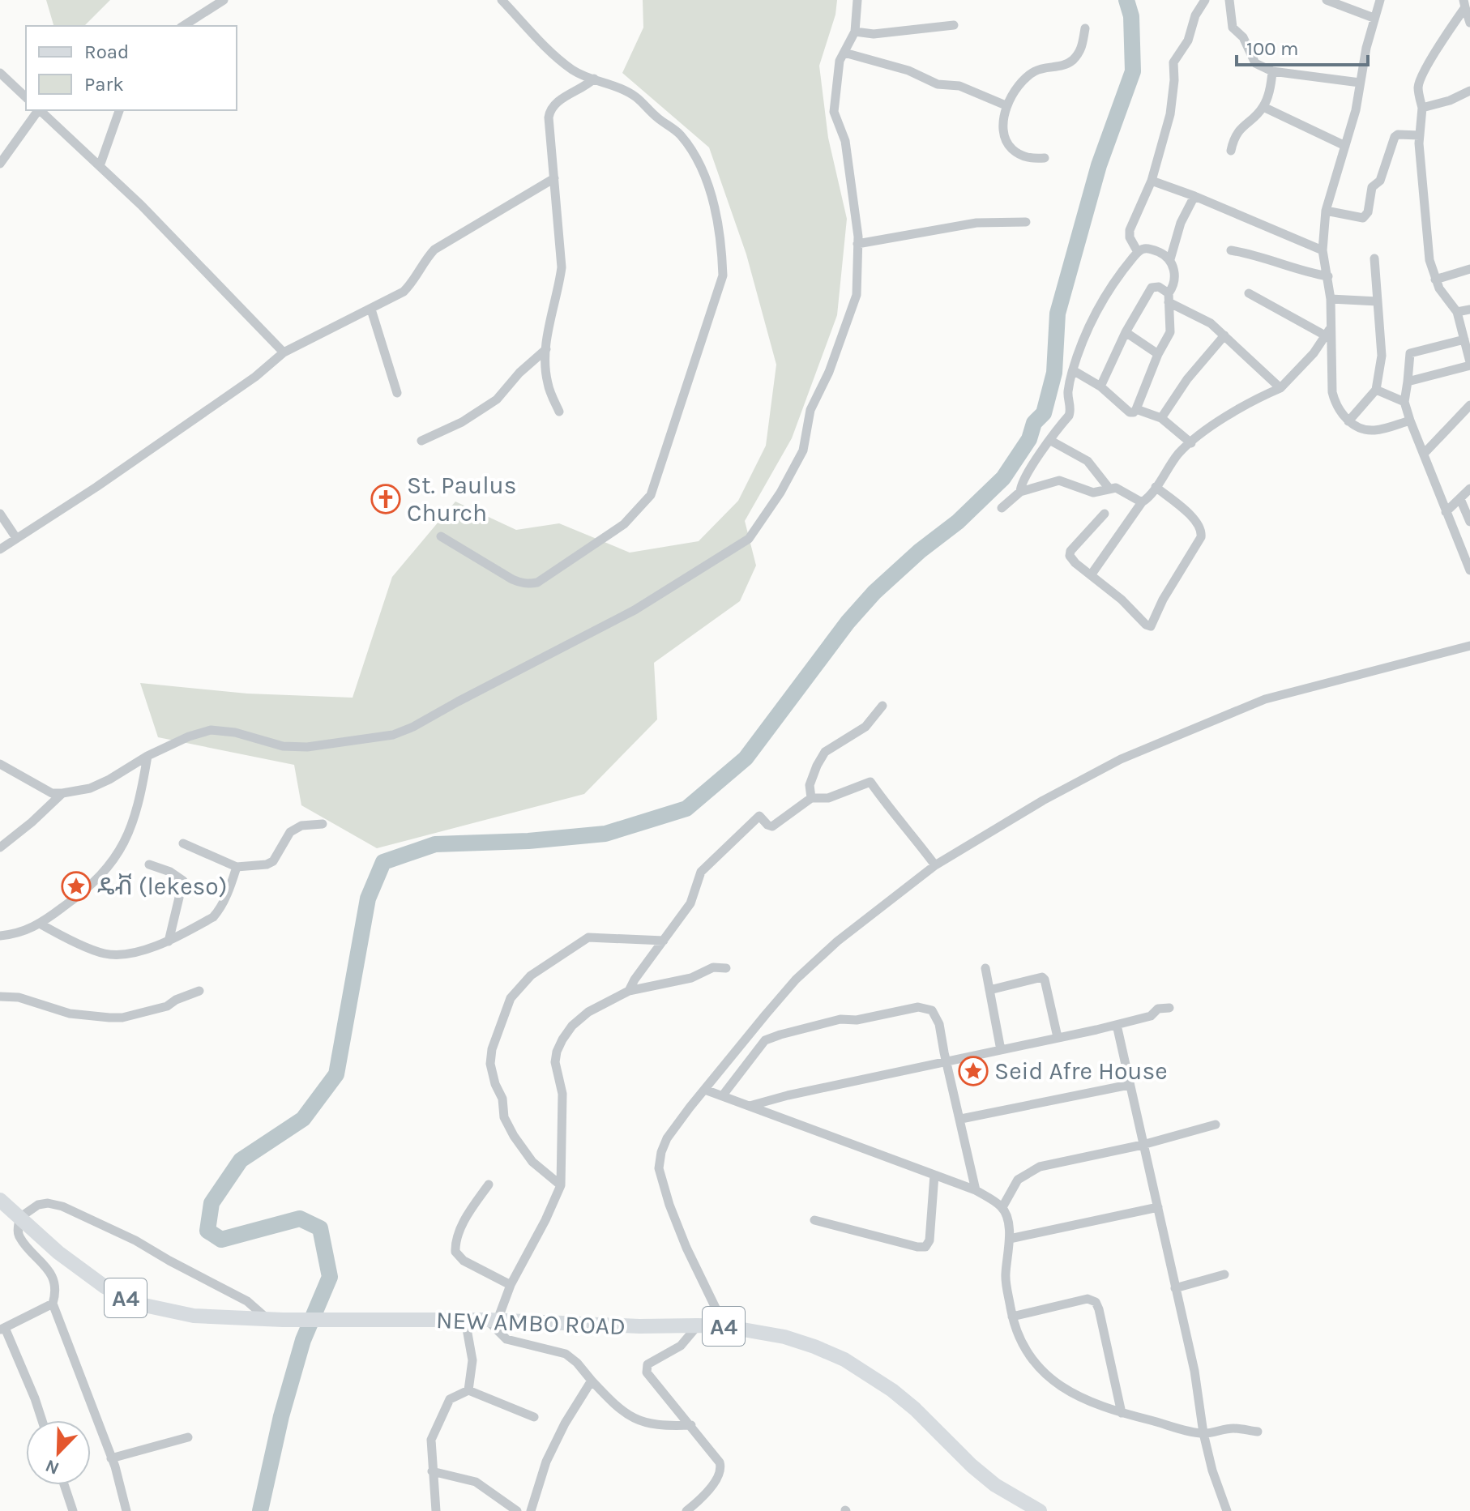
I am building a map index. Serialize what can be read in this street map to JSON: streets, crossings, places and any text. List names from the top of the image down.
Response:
{
  "streets": {
    "main road": ["A4", "NEW AMBO ROAD"]
  },
  "places": {
    "church": ["St. Paulus Church"],
    "place": ["ዴቭ (lekeso)", "Seid Afre House"]
  },
  "legend": ["Road", "Park"],
  "scale_bar": "100 m",
  "north": "bottom left"
}
